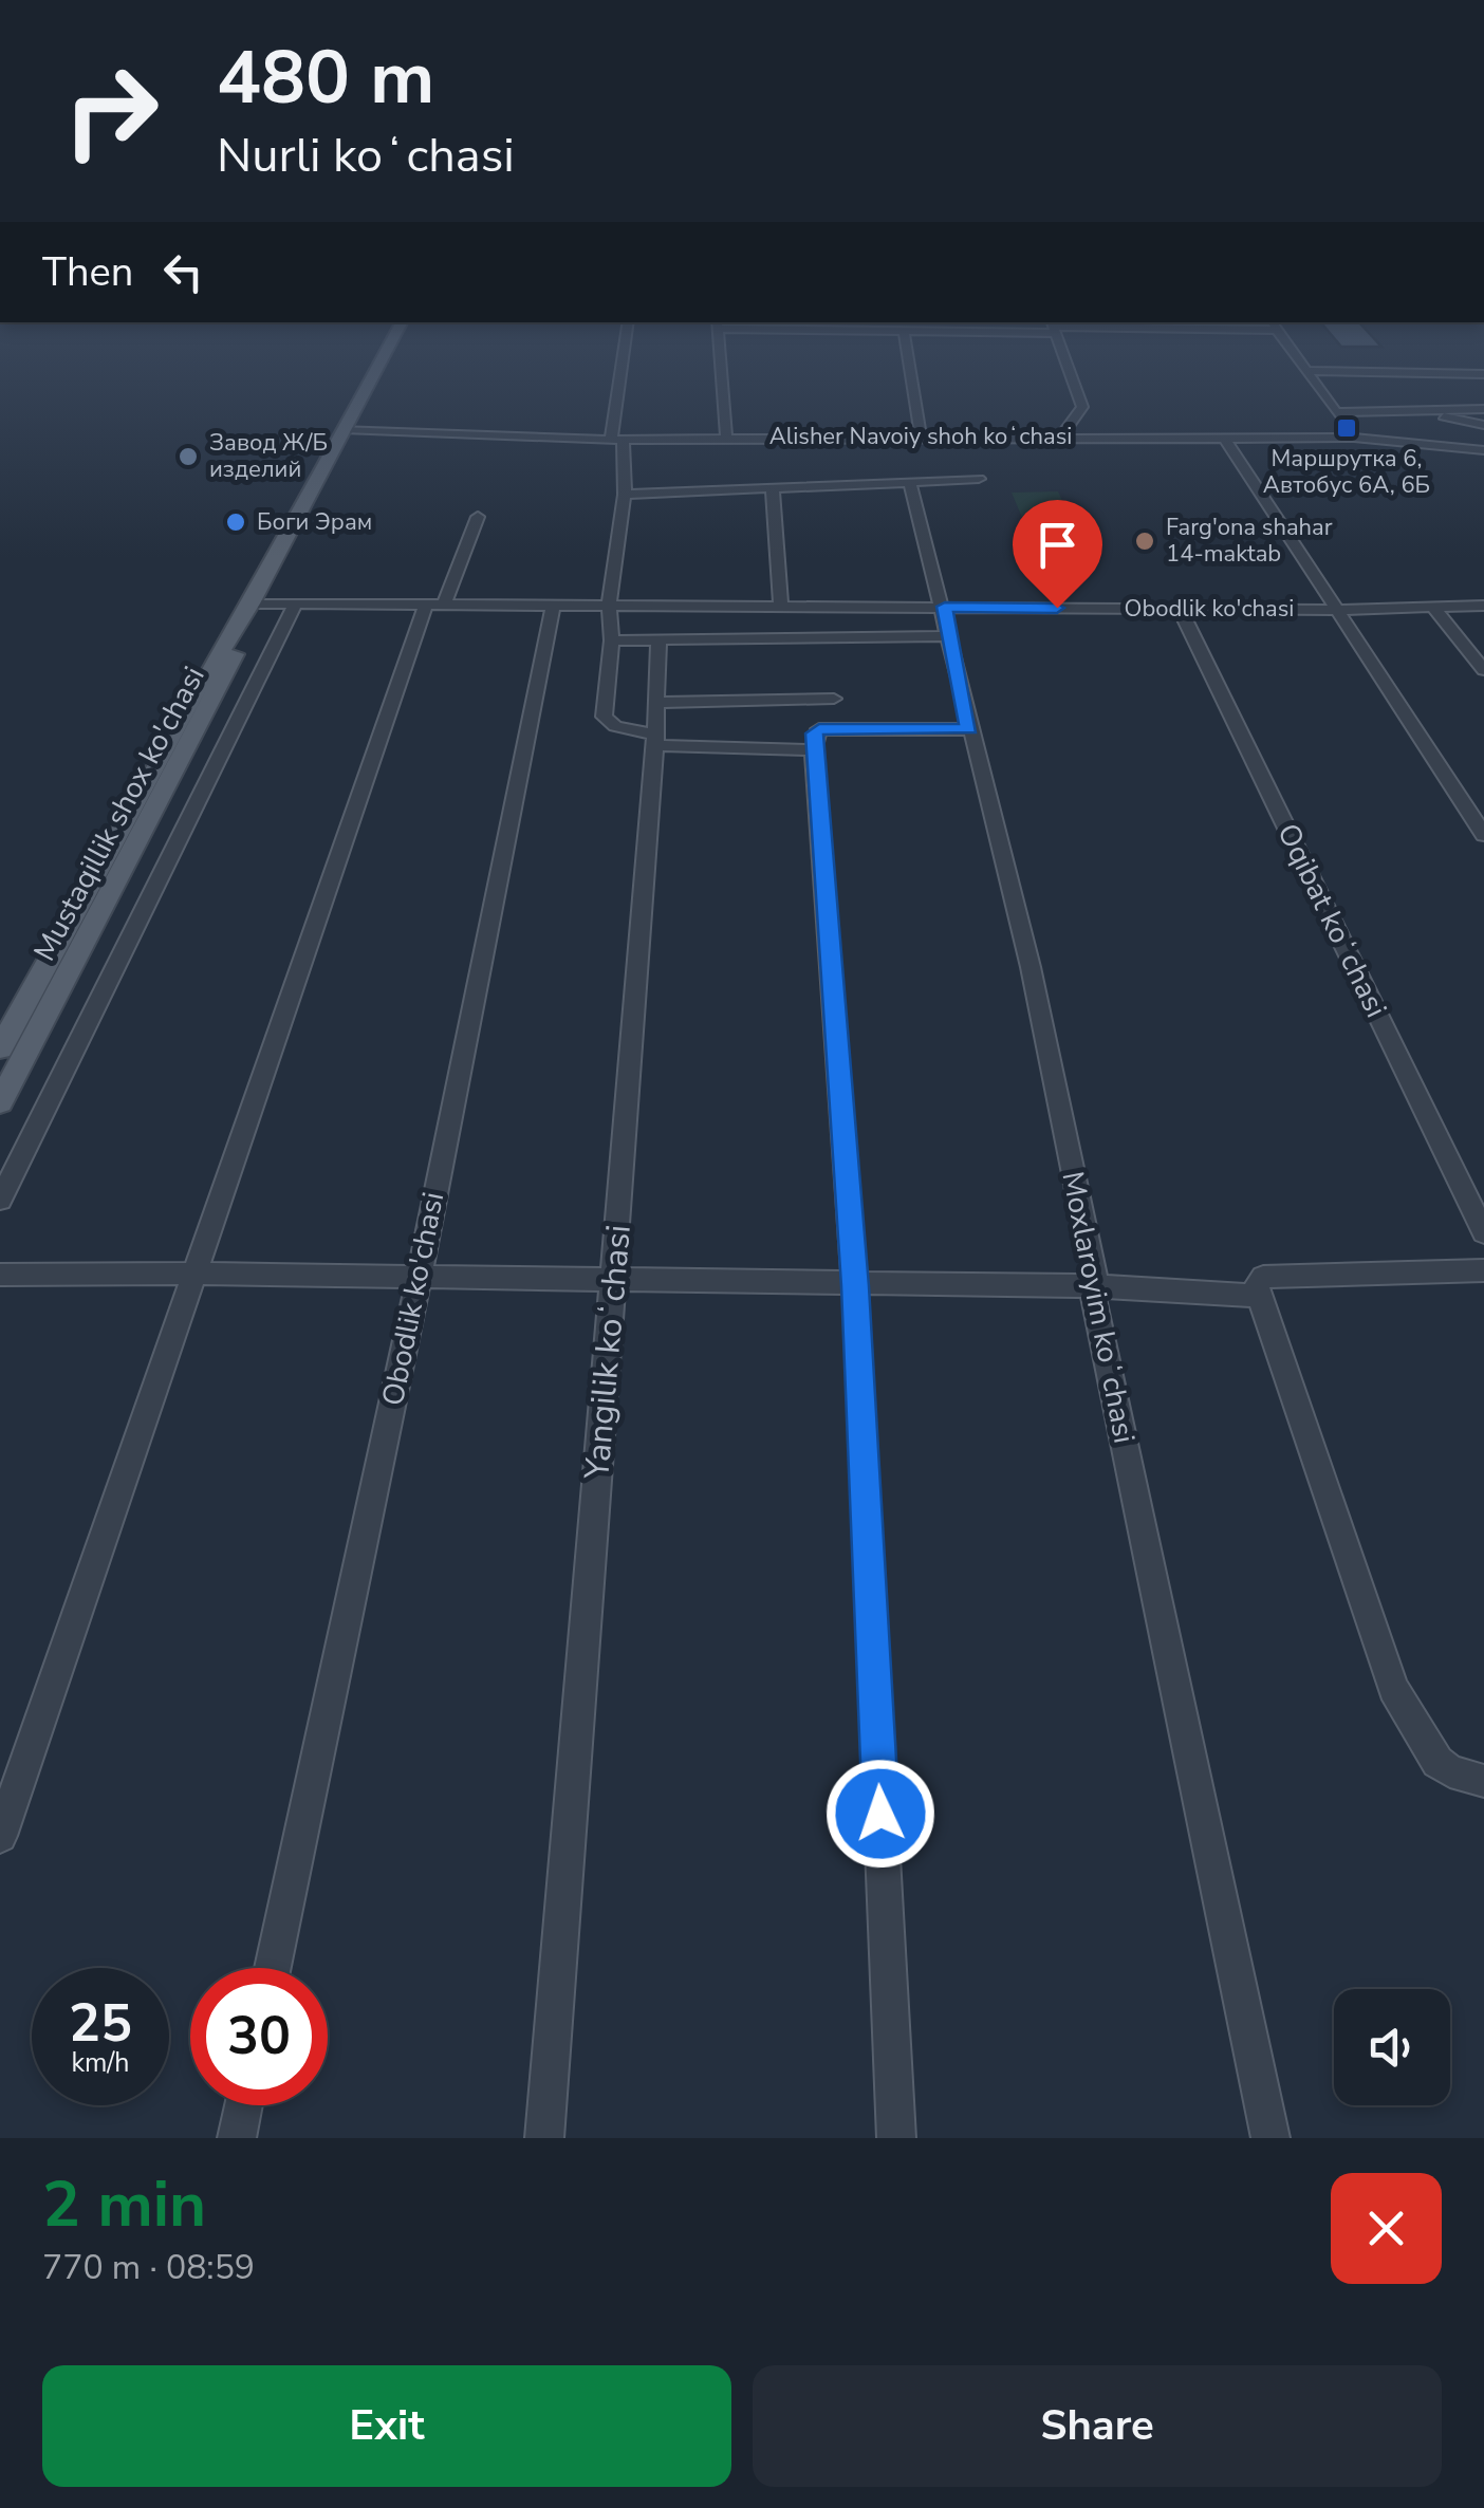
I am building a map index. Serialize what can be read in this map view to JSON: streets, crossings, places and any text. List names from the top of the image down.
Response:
{
  "streets": {
    "main road": ["Mustaqillik shox ko'chasi"],
    "street": [
      "Alisher Navoiy shoh koʻchasi",
      "Obodlik ko'chasi",
      "Oqibat koʻchasi",
      "Moxlaroyim koʻchasi",
      "Yangilik koʻchasi"
    ]
  },
  "crossings": [
    ["Alisher Navoiy shoh koʻchasi", "Mustaqillik shox ko'chasi"],
    ["Obodlik ko'chasi", "Mustaqillik shox ko'chasi"],
    ["Obodlik ko'chasi", "Oqibat koʻchasi"],
    ["Obodlik ko'chasi", "Moxlaroyim koʻchasi"]
  ],
  "places": {
    "transit": ["Маршрутка 6, Автобус 6А, 6Б"],
    "other": ["Завод Ж/Б изделий", "Боги Эрам", "Farg'ona shahar 14-maktab"]
  },
  "page": {
    "turn": ["480 m", "Nurli koʻchasi"],
    "then": "Then",
    "speed": "25 km/h",
    "limit": "30",
    "heading": ["2 min", "770 m · 08:59"],
    "buttons": ["Exit", "Share"]
  }
}
